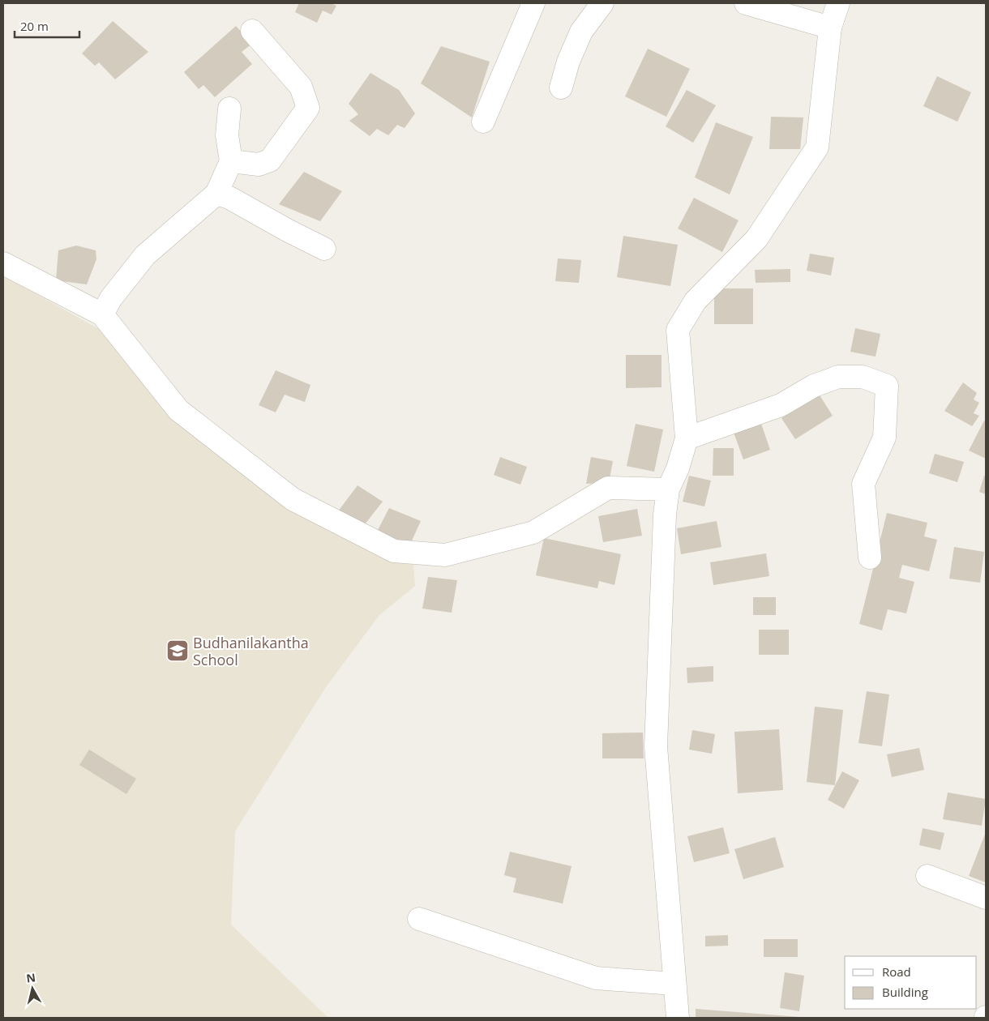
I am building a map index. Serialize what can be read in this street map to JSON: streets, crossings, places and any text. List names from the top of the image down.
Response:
{
  "places": {
    "school or university": ["Budhanilakantha School"]
  },
  "legend": ["Road", "Building"],
  "scale_bar": "20 m",
  "north": "top"
}
